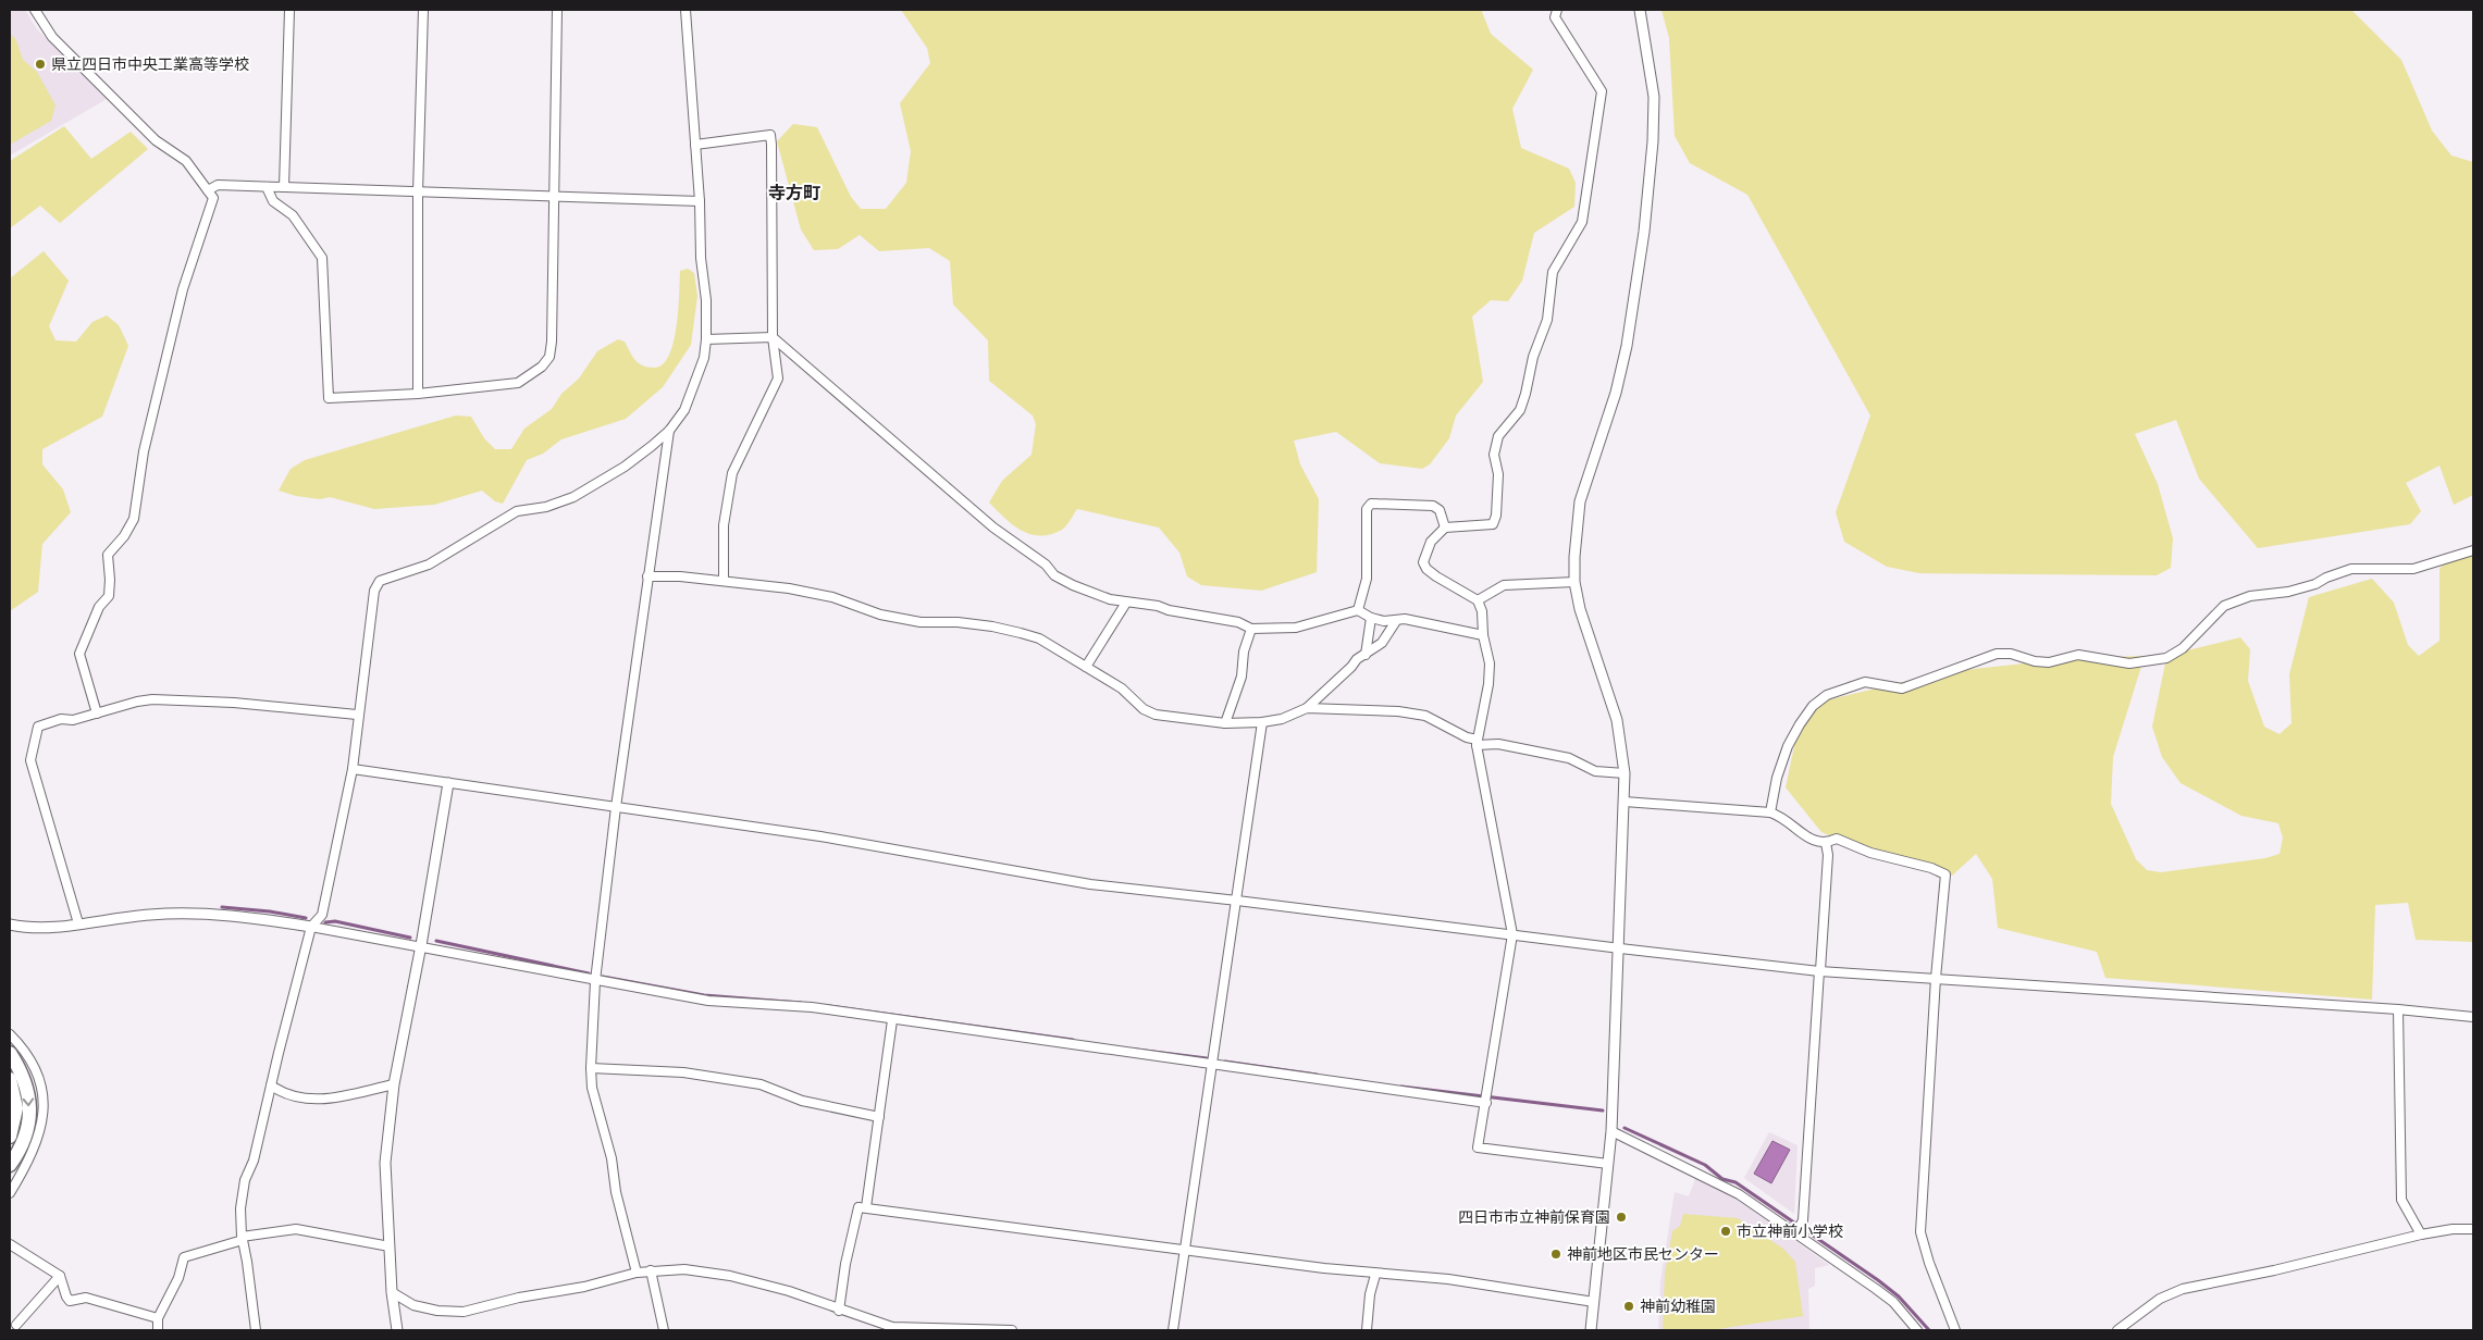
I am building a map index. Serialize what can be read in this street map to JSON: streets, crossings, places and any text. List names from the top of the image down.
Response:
{
  "districts": ["寺方町"],
  "places": [
    "県立四日市中央工業高等学校",
    "四日市市立神前保育園",
    "市立神前小学校",
    "神前地区市民センター",
    "神前幼稚園"
  ]
}
